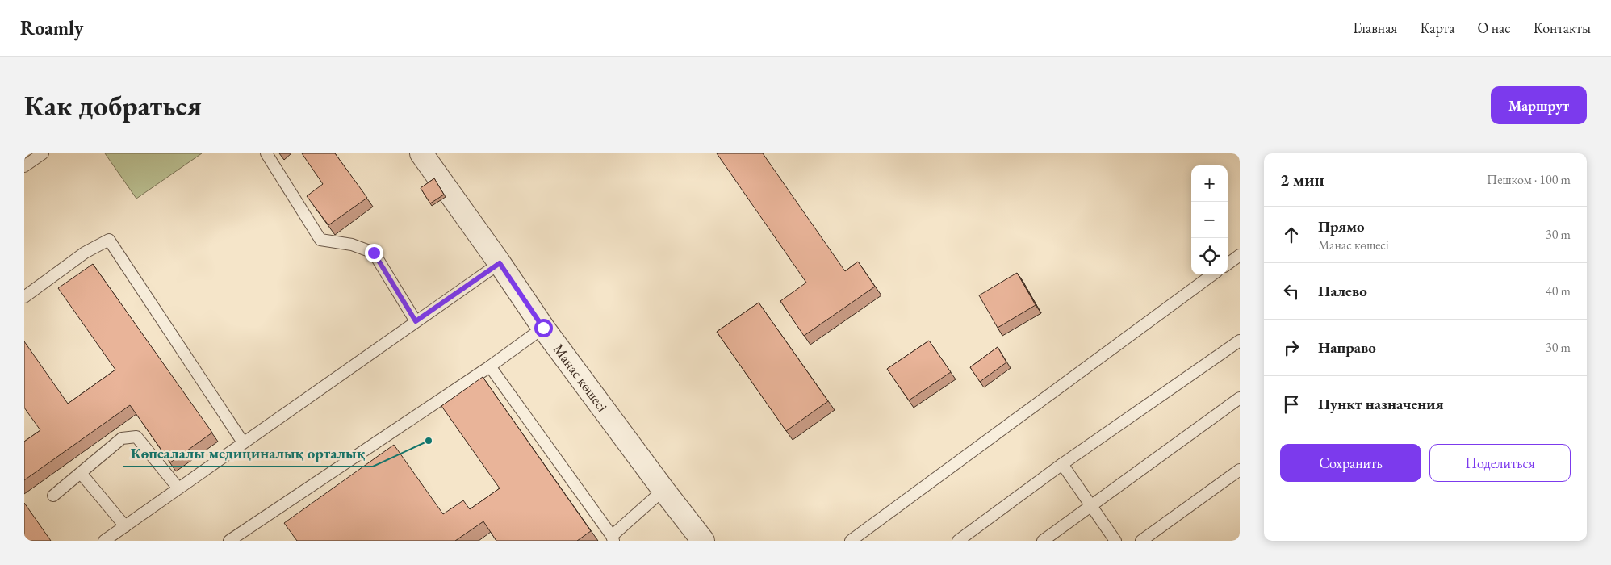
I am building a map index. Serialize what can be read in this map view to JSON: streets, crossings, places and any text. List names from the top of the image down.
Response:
{
  "streets": {
    "street": ["Манас көшесі"]
  },
  "places": ["Көпсалалы медициналық орталық"],
  "page": {
    "header": "Roamly",
    "nav": [
      "Главная",
      "Карта",
      "О нас",
      "Контакты"
    ],
    "buttons": [
      "Маршрут",
      ["Сохранить", "Поделиться"]
    ],
    "title": "Как добраться",
    "heading": ["2 мин", "Пешком · 100 m"],
    "map_buttons": ["+", "−"],
    "list": [
      ["Прямо", "Манас көшесі", "30 m"],
      ["Налево", "40 m"],
      ["Направо", "30 m"],
      "Пункт назначения"
    ]
  }
}
